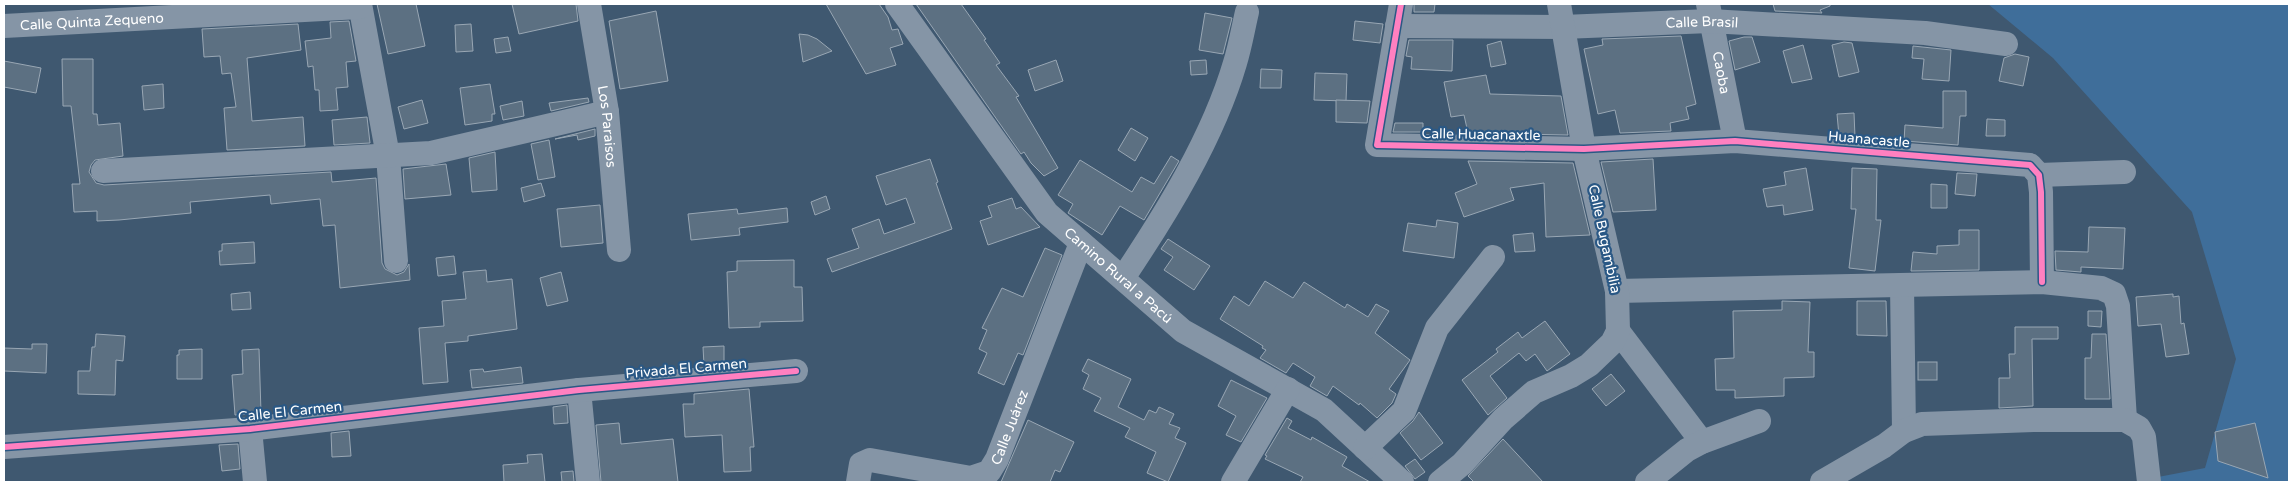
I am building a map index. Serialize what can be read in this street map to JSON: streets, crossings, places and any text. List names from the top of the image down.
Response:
{
  "streets": {
    "street": [
      "Calle Quinta Zequeno",
      "Calle Brasil",
      "Caoba",
      "Los Paraisos",
      "Calle Huacanaxtle",
      "Huanacastle",
      "Calle Bugambilia",
      "Camino Rural a Pacú",
      "Privada El Carmen",
      "Calle El Carmen",
      "Calle Juárez"
    ]
  },
  "crossings": [
    ["Calle Brasil", "Caoba"],
    ["Calle Brasil", "Calle Huacanaxtle"],
    ["Calle Brasil", "Calle Bugambilia"],
    ["Caoba", "Huanacastle"],
    ["Calle Huacanaxtle", "Huanacastle"],
    ["Calle Huacanaxtle", "Calle Bugambilia"],
    ["Huanacastle", "Calle Bugambilia"],
    ["Camino Rural a Pacú", "Calle Juárez"],
    ["Privada El Carmen", "Calle El Carmen"]
  ]
}
